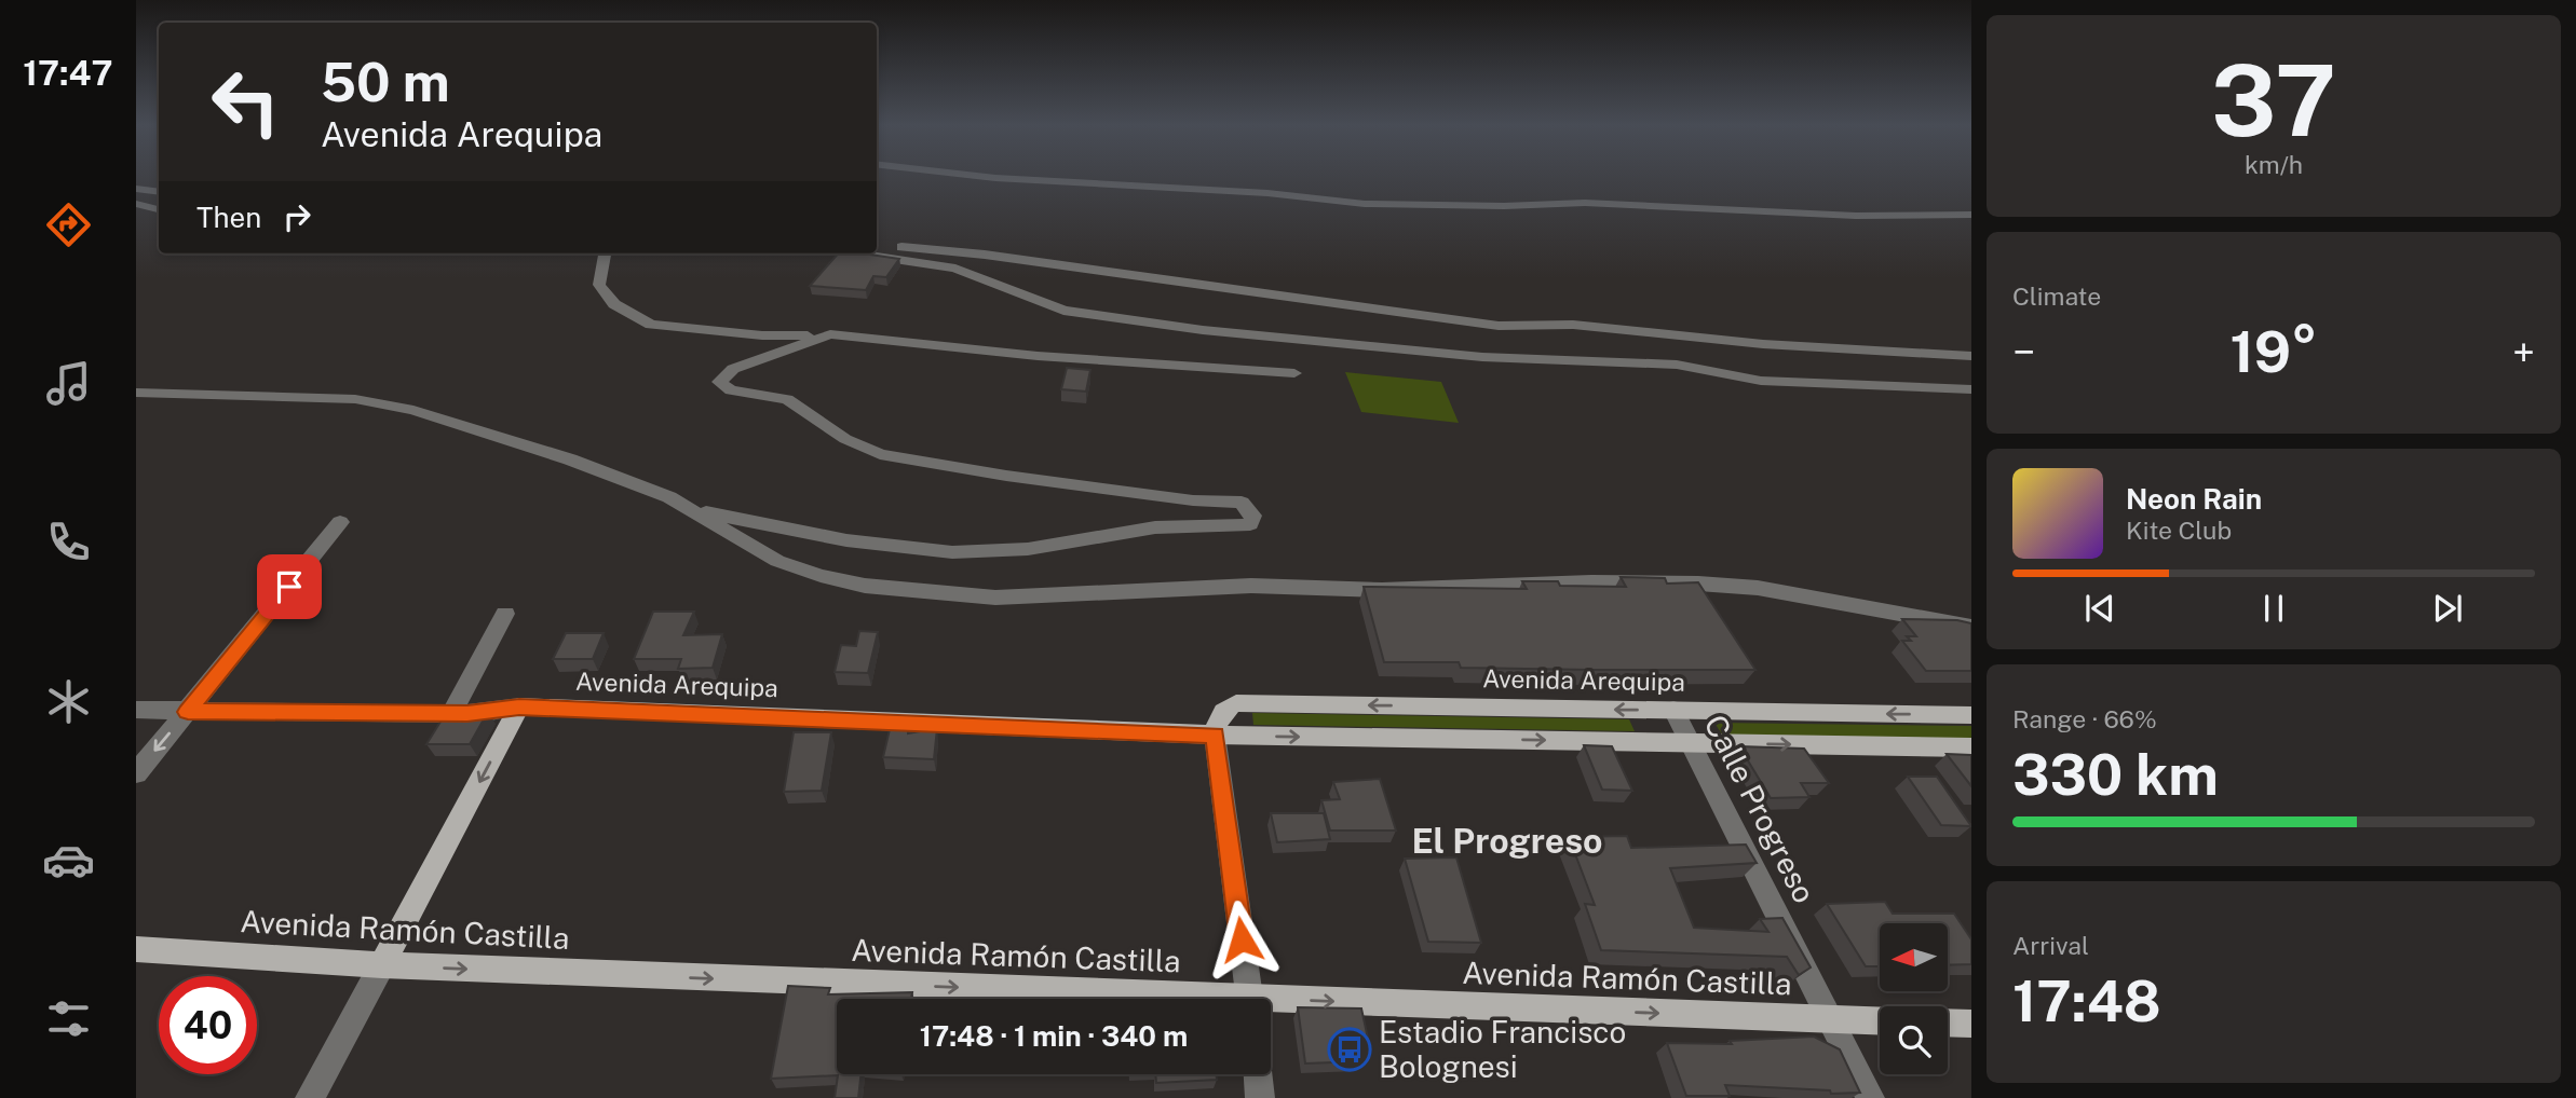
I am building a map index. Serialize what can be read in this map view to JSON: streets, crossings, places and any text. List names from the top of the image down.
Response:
{
  "streets": {
    "main road": ["Avenida Arequipa", "Avenida Ramón Castilla"],
    "street": ["Calle Progreso"]
  },
  "crossings": [
    ["Avenida Arequipa", "Calle Progreso"],
    ["Calle Progreso", "Avenida Ramón Castilla"]
  ],
  "one_way": ["Avenida Ramón Castilla"],
  "districts": ["El Progreso"],
  "places": {
    "bus stop": ["Estadio Francisco Bolognesi"]
  },
  "north": "left",
  "page": {
    "tabs": "17:47",
    "tile": [
      ["37", "km/h"],
      "Climate",
      ["Range · 66%", "330 km"],
      ["Arrival", "17:48"]
    ],
    "turn": ["50 m", "Avenida Arequipa"],
    "then": "Then",
    "heat": ["−", "19°", "+"],
    "song": ["Neon Rain", "Kite Club"],
    "limit": "40",
    "trip": "17:48 · 1 min · 340 m"
  }
}
